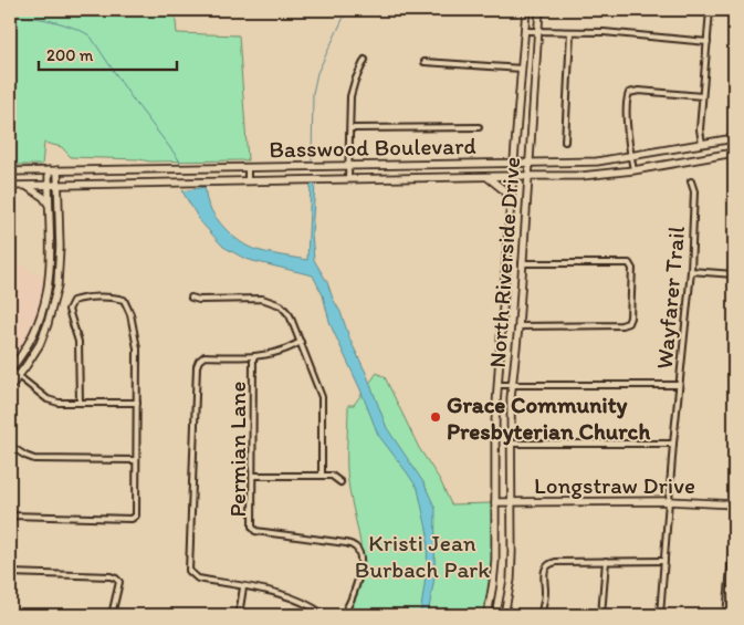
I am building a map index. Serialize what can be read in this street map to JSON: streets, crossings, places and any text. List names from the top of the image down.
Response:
{
  "streets": {
    "main road": ["Basswood Boulevard", "North Riverside Drive", "Longstraw Drive"],
    "street": ["Wayfarer Trail", "Permian Lane"]
  },
  "crossings": [
    ["Basswood Boulevard", "North Riverside Drive"],
    ["North Riverside Drive", "Longstraw Drive"],
    ["Wayfarer Trail", "Longstraw Drive"]
  ],
  "parks": ["Kristi Jean Burbach Park"],
  "places": ["Grace Community Presbyterian Church"],
  "scale_bar": "200 m"
}
